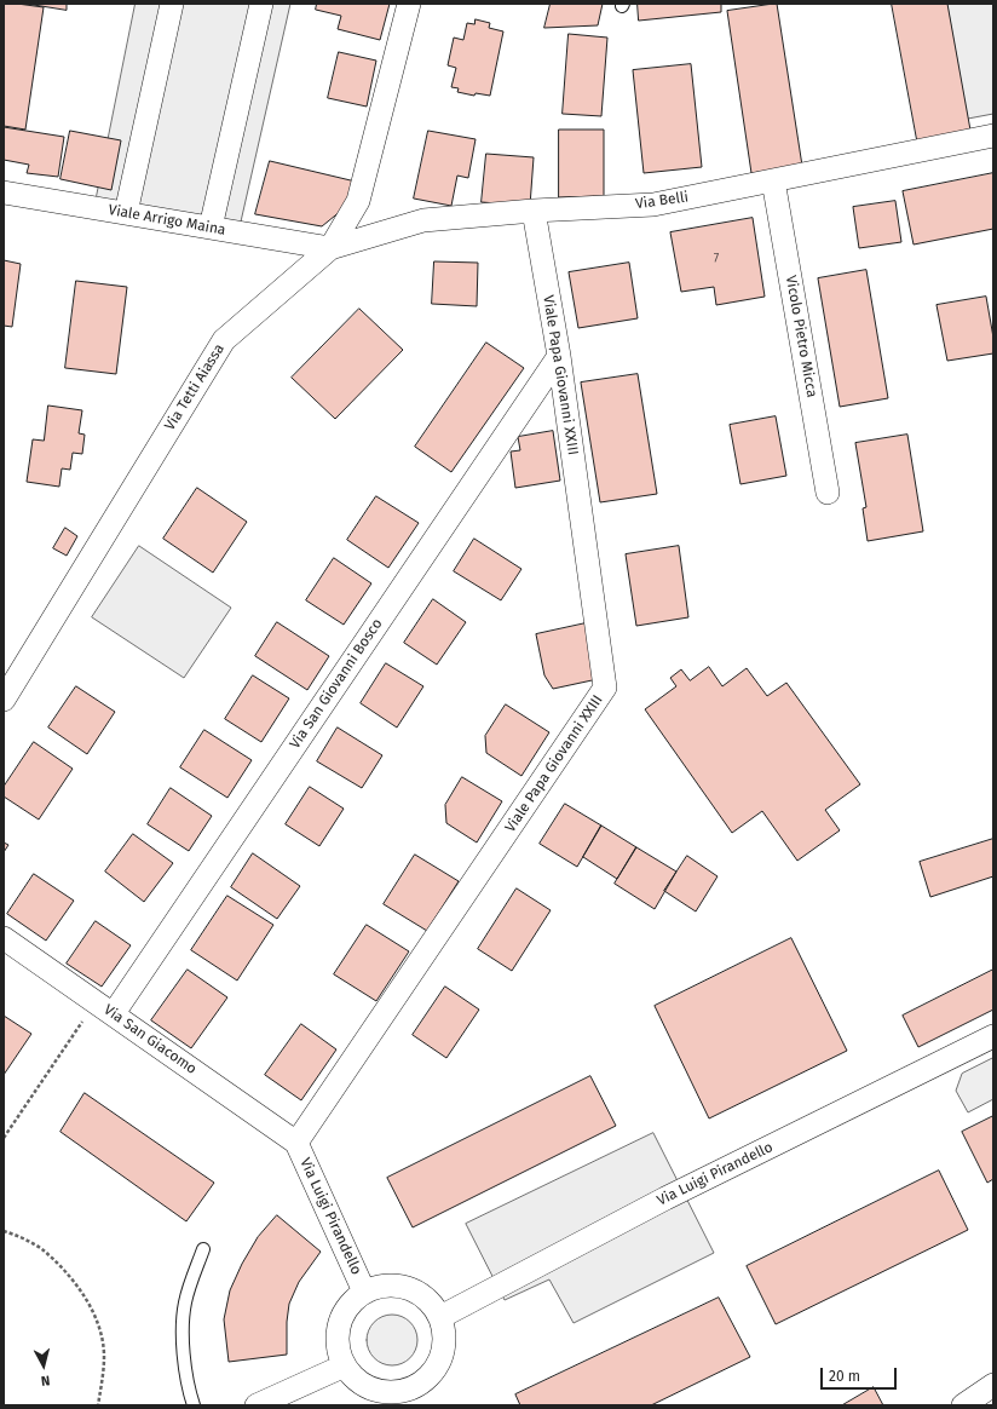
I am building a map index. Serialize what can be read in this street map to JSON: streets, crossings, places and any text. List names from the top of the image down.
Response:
{
  "streets": {
    "street": [
      "Via Belli",
      "Viale Arrigo Maina",
      "Vicolo Pietro Micca",
      "Viale Papa Giovanni XXIII",
      "Via Tetti Aiassa",
      "Via San Giovanni Bosco",
      "Via San Giacomo",
      "Via Luigi Pirandello"
    ]
  },
  "crossings": [
    ["Via Belli", "Viale Arrigo Maina"],
    ["Via Belli", "Vicolo Pietro Micca"],
    ["Via Belli", "Viale Papa Giovanni XXIII"],
    ["Via Belli", "Via Tetti Aiassa"],
    ["Viale Arrigo Maina", "Via Tetti Aiassa"],
    ["Viale Papa Giovanni XXIII", "Via San Giovanni Bosco"],
    ["Viale Papa Giovanni XXIII", "Via San Giacomo"],
    ["Viale Papa Giovanni XXIII", "Via Luigi Pirandello"],
    ["Via San Giovanni Bosco", "Via San Giacomo"],
    ["Via San Giacomo", "Via Luigi Pirandello"]
  ],
  "house_numbers": ["7"],
  "scale_bar": "20 m",
  "north": "bottom"
}
